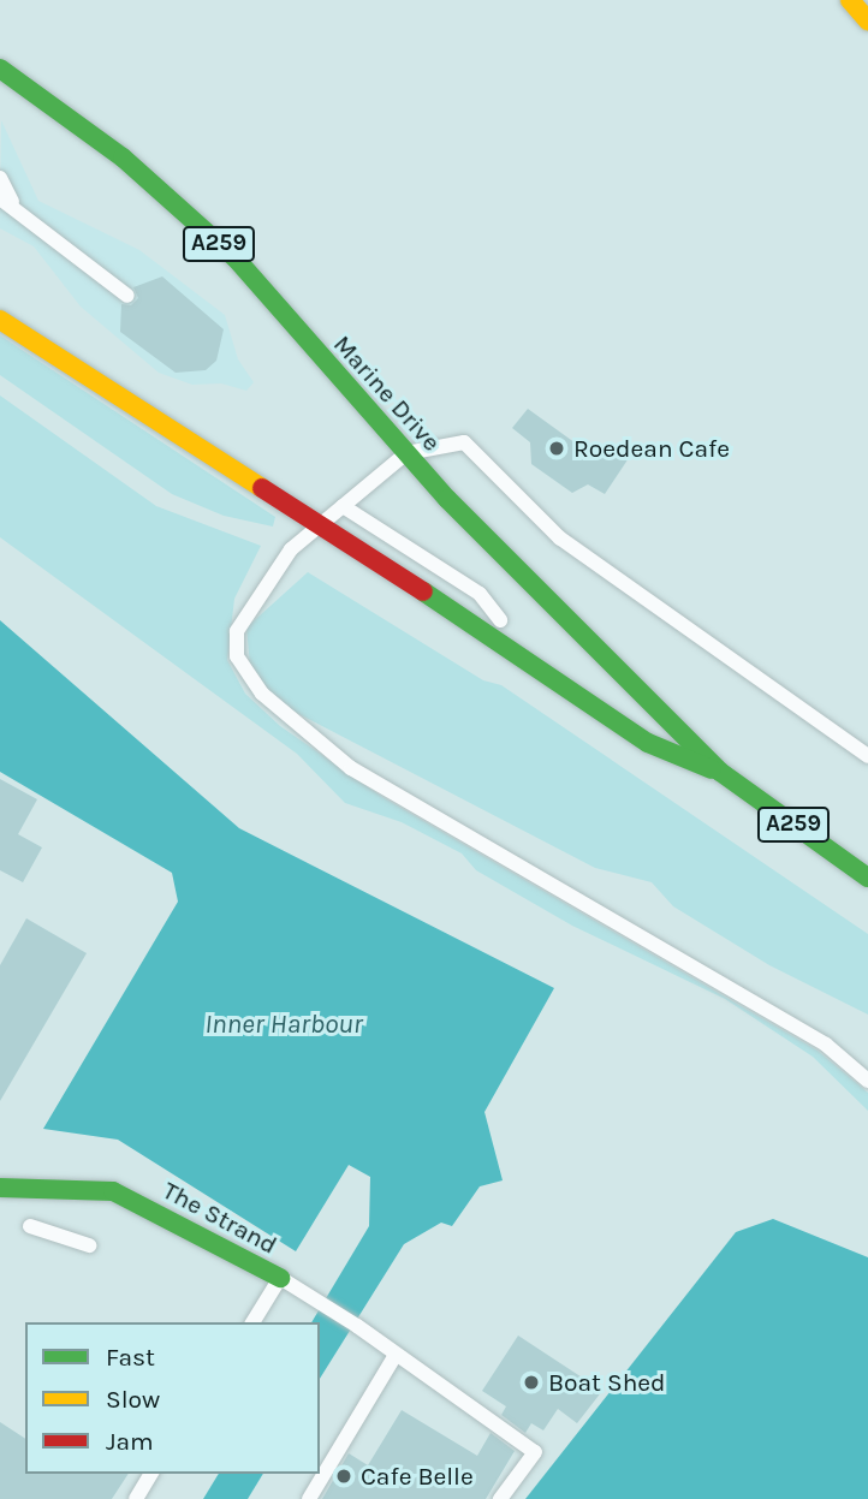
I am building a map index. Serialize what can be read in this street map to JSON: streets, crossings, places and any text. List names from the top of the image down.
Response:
{
  "streets": {
    "main road": ["A259", "Marine Drive", "The Strand"]
  },
  "water": ["Inner Harbour"],
  "places": ["Roedean Cafe", "Boat Shed", "Cafe Belle"],
  "legend": ["Fast", "Slow", "Jam"]
}
